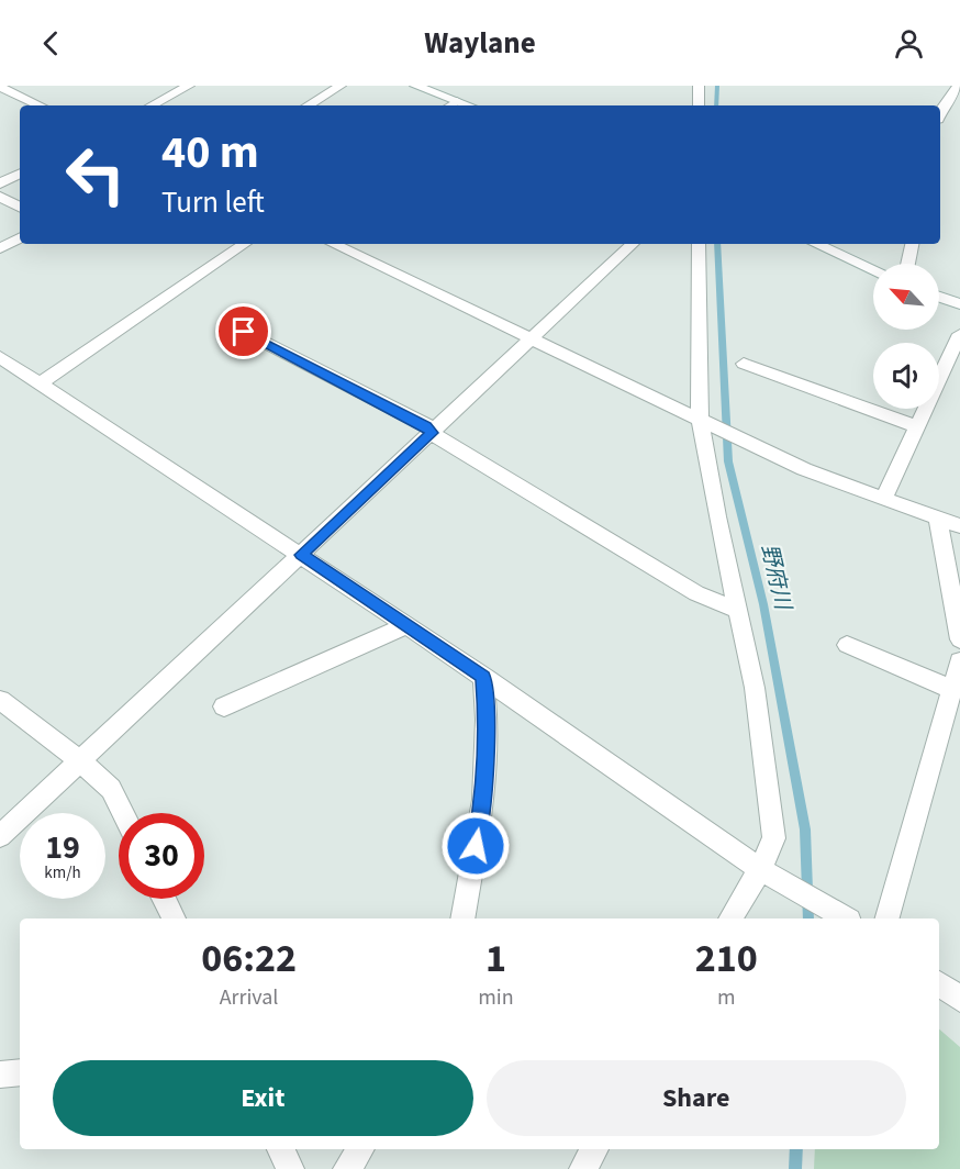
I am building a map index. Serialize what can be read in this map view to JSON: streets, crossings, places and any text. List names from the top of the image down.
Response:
{
  "water": ["野府川"],
  "north": "top left",
  "page": {
    "header": "Waylane",
    "turn": ["40 m", "Turn left"],
    "speed": "19 km/h",
    "limit": "30",
    "eta": [
      "06:22",
      "Arrival",
      "1",
      "min",
      "210",
      "m"
    ],
    "buttons": ["Exit", "Share"]
  }
}
